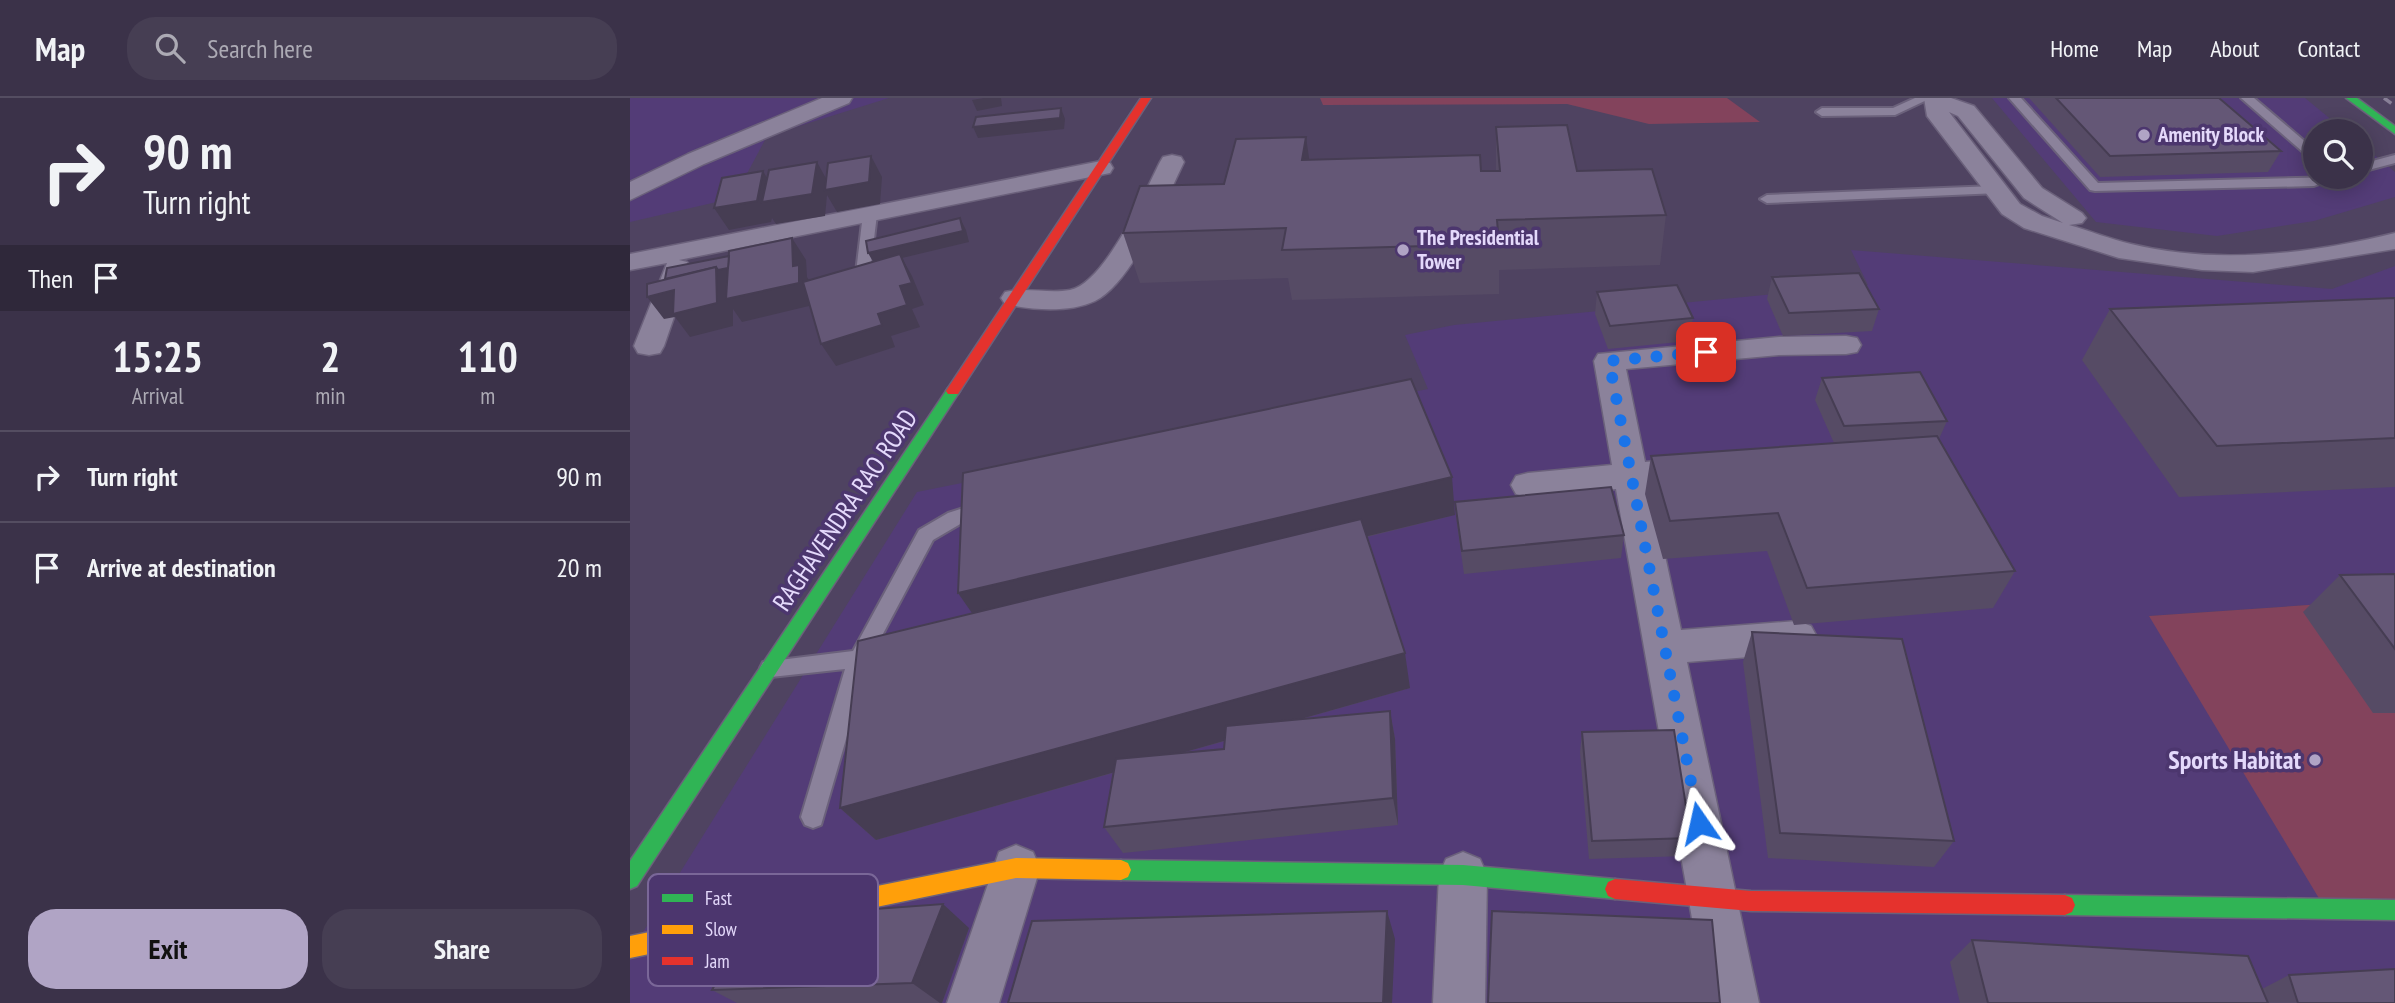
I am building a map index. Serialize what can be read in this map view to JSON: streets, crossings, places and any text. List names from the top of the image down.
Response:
{
  "streets": {
    "main road": ["RAGHAVENDRA RAO ROAD"]
  },
  "places": ["Amenity Block", "The Presidential Tower", "Sports Habitat"],
  "legend": ["Fast", "Slow", "Jam"],
  "page": {
    "header": "Map",
    "search": "Search here",
    "nav": [
      "Home",
      "Map",
      "About",
      "Contact"
    ],
    "turn": ["90 m", "Turn right"],
    "then": "Then",
    "eta": [
      "15:25",
      "Arrival",
      "2",
      "min",
      "110",
      "m"
    ],
    "list": [
      {
        "name": "Turn right",
        "value": "90 m"
      },
      {
        "name": "Arrive at destination",
        "value": "20 m"
      }
    ],
    "buttons": ["Exit", "Share"]
  }
}
